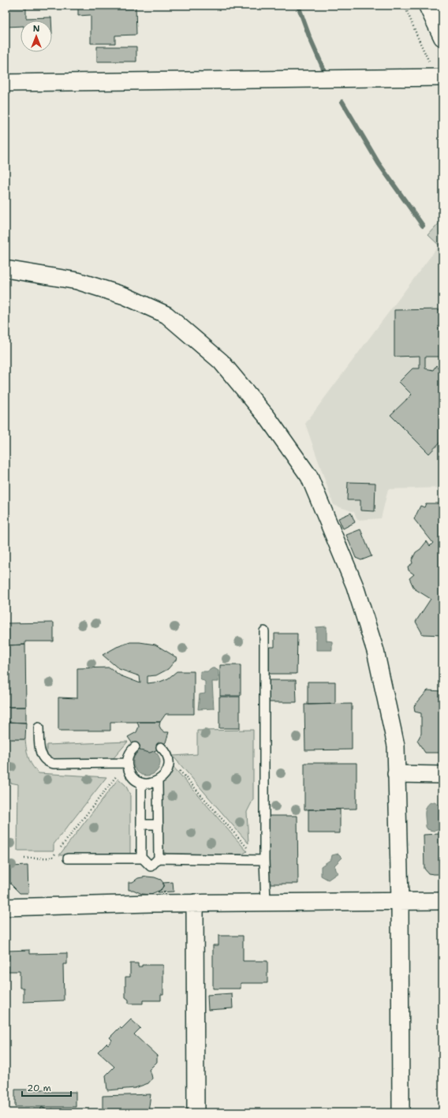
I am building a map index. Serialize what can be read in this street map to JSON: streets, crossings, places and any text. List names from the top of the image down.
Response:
{
  "scale_bar": "20 m",
  "north": "top"
}
